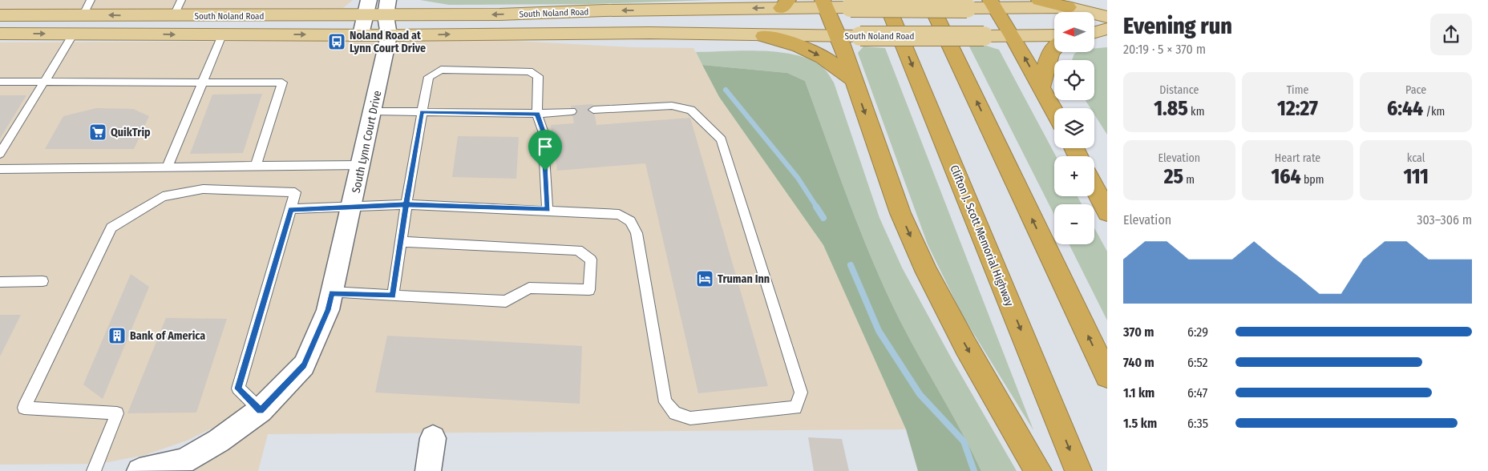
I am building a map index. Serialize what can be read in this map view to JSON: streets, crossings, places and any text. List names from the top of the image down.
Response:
{
  "streets": {
    "highway": ["Clifton J. Scott Memorial Highway"],
    "main road": ["South Noland Road"],
    "street": ["South Lynn Court Drive"]
  },
  "crossings": [
    ["South Noland Road", "South Lynn Court Drive"]
  ],
  "places": {
    "bus stop": ["Noland Road at Lynn Court Drive"],
    "supermarket": ["QuikTrip"],
    "hotel": ["Truman Inn"],
    "building": ["Bank of America"]
  },
  "north": "left",
  "page": {
    "heading": ["Evening run", "20:19 · 5 × 370 m"],
    "map_buttons": ["+", "−"],
    "stats": [
      ["Distance", "1.85 km"],
      ["Time", "12:27"],
      ["Pace", "6:44 /km"],
      ["Elevation", "25 m"],
      ["Heart rate", "164 bpm"],
      ["kcal", "111"]
    ],
    "chart": ["Elevation", "303–306 m"],
    "list": [
      {
        "name": "370 m",
        "note": "6:29"
      },
      {
        "name": "740 m",
        "note": "6:52"
      },
      {
        "name": "1.1 km",
        "note": "6:47"
      },
      {
        "name": "1.5 km",
        "note": "6:35"
      }
    ]
  }
}
